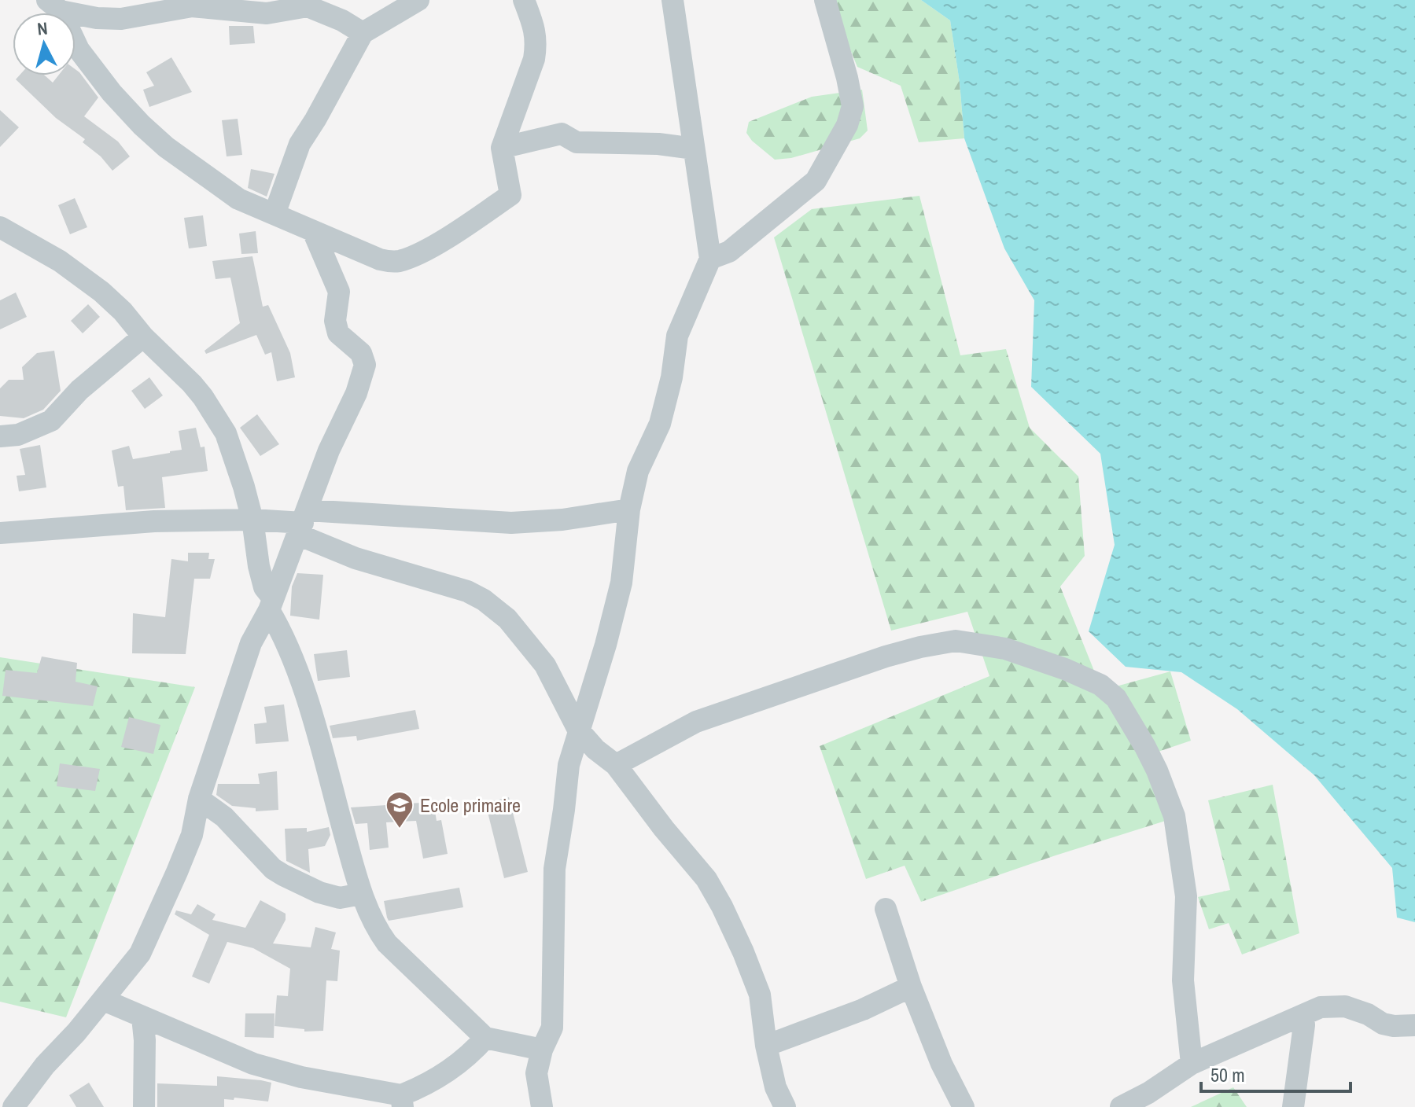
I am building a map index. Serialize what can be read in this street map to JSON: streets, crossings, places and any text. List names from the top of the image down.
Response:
{
  "places": {
    "school or university": ["Ecole primaire"]
  },
  "scale_bar": "50 m",
  "north": "top"
}
